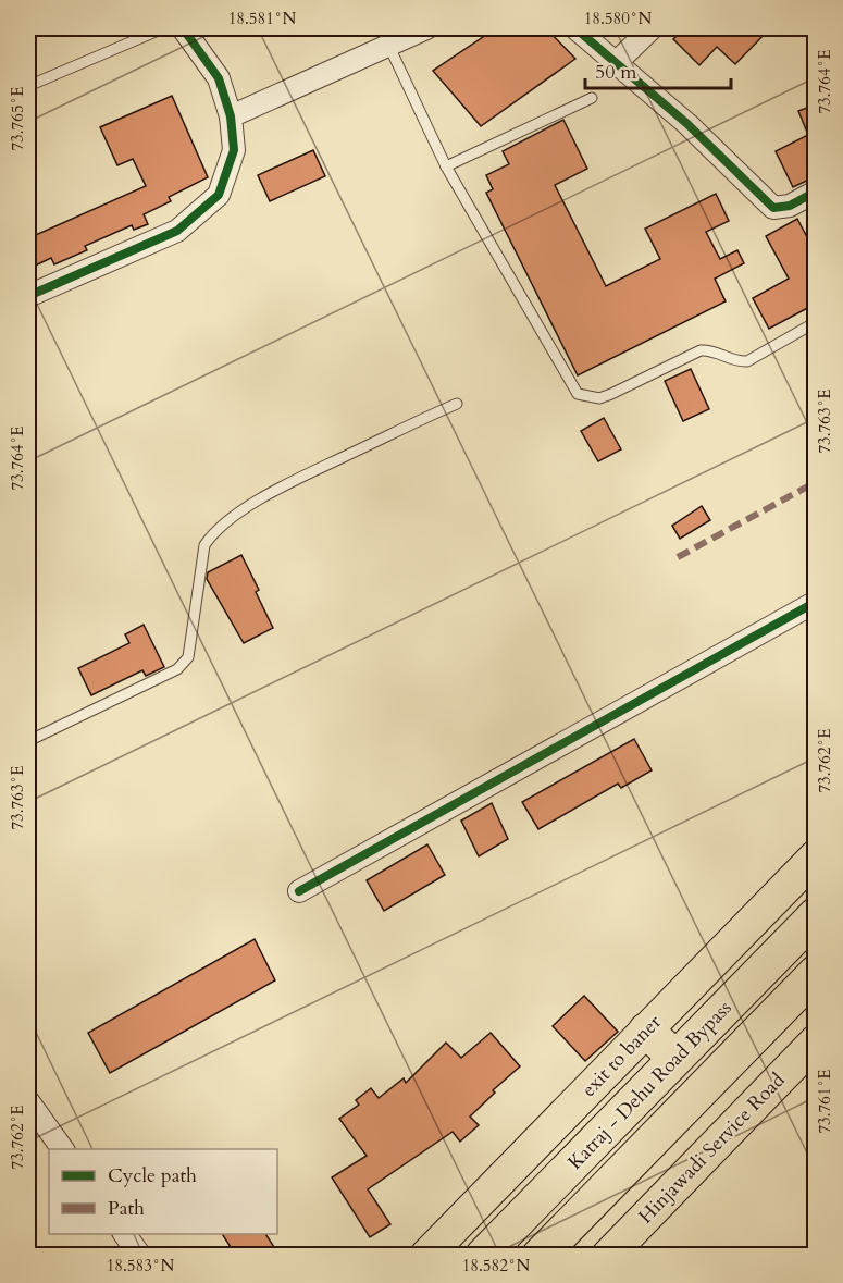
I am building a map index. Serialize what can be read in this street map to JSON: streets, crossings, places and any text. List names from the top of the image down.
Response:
{
  "streets": {
    "highway": ["Katraj - Dehu Road Bypass"],
    "main road": ["exit to baner", "Hinjawadi Service Road"]
  },
  "legend": ["Cycle path", "Path"],
  "scale_bar": "50 m",
  "coordinates": [
    "18.581°N",
    "18.580°N",
    "73.764°E",
    "73.765°E",
    "73.763°E",
    "73.762°E",
    "73.761°E",
    "18.583°N",
    "18.582°N"
  ]
}
